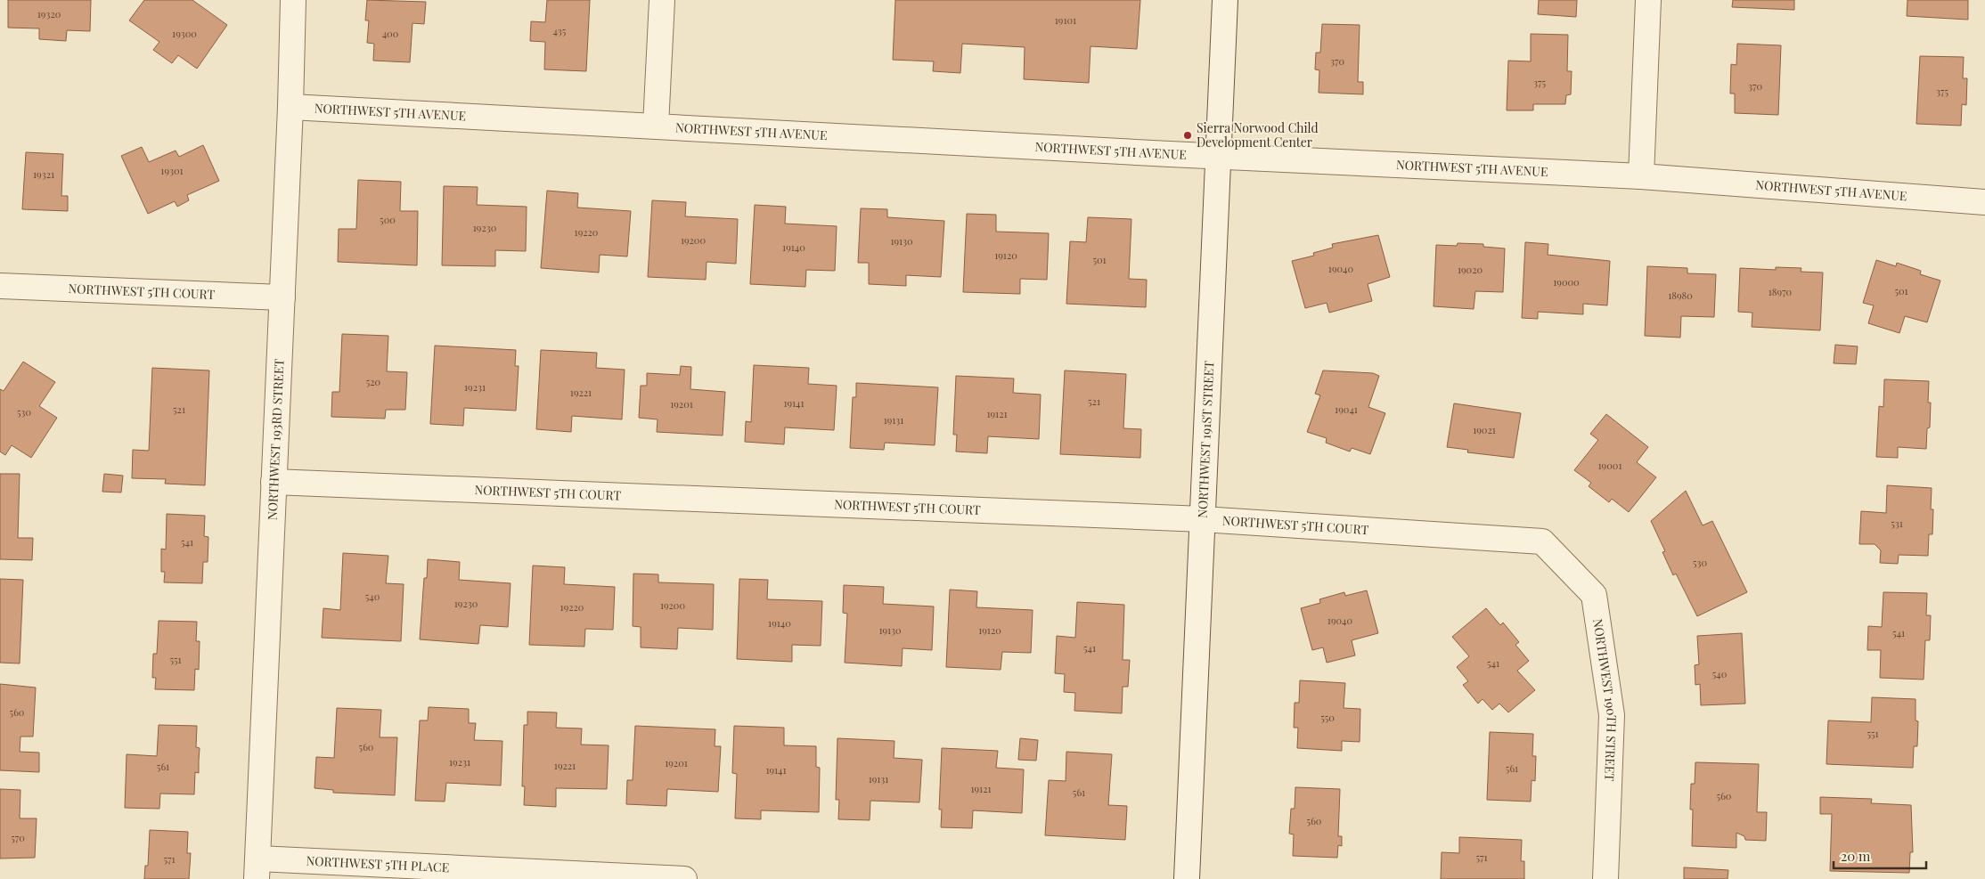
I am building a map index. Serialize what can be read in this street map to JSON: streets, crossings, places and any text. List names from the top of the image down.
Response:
{
  "streets": {
    "street": [
      "NORTHWEST 5TH AVENUE",
      "NORTHWEST 5TH COURT",
      "NORTHWEST 193RD STREET",
      "NORTHWEST 191ST STREET",
      "NORTHWEST 190TH STREET",
      "NORTHWEST 5TH PLACE"
    ]
  },
  "crossings": [
    ["NORTHWEST 5TH AVENUE", "NORTHWEST 193RD STREET"],
    ["NORTHWEST 5TH AVENUE", "NORTHWEST 191ST STREET"],
    ["NORTHWEST 5TH COURT", "NORTHWEST 193RD STREET"],
    ["NORTHWEST 5TH COURT", "NORTHWEST 191ST STREET"],
    ["NORTHWEST 5TH COURT", "NORTHWEST 190TH STREET"],
    ["NORTHWEST 193RD STREET", "NORTHWEST 5TH PLACE"]
  ],
  "places": ["Sierra Norwood Child Development Center"],
  "house_numbers": [
    "19320",
    "19101",
    "435",
    "19300",
    "400",
    "370",
    "375",
    "370",
    "375",
    "19301",
    "19321",
    "500",
    "19230",
    "19220",
    "19200",
    "19130",
    "19140",
    "19120",
    "501",
    "19040",
    "19020",
    "19000",
    "501",
    "18970",
    "18980",
    "520",
    "19231",
    "19221",
    "521",
    "19141",
    "19201",
    "521",
    "19041",
    "530",
    "19121",
    "19131",
    "19021",
    "19001",
    "531",
    "541",
    "530",
    "540",
    "19230",
    "19200",
    "19220",
    "19040",
    "19140",
    "19130",
    "19120",
    "541",
    "541",
    "551",
    "541",
    "540",
    "560",
    "550",
    "551",
    "560",
    "19231",
    "19201",
    "19221",
    "561",
    "561",
    "19141",
    "19131",
    "19121",
    "561",
    "560",
    "560",
    "570",
    "571",
    "571"
  ],
  "scale_bar": "20 m"
}
